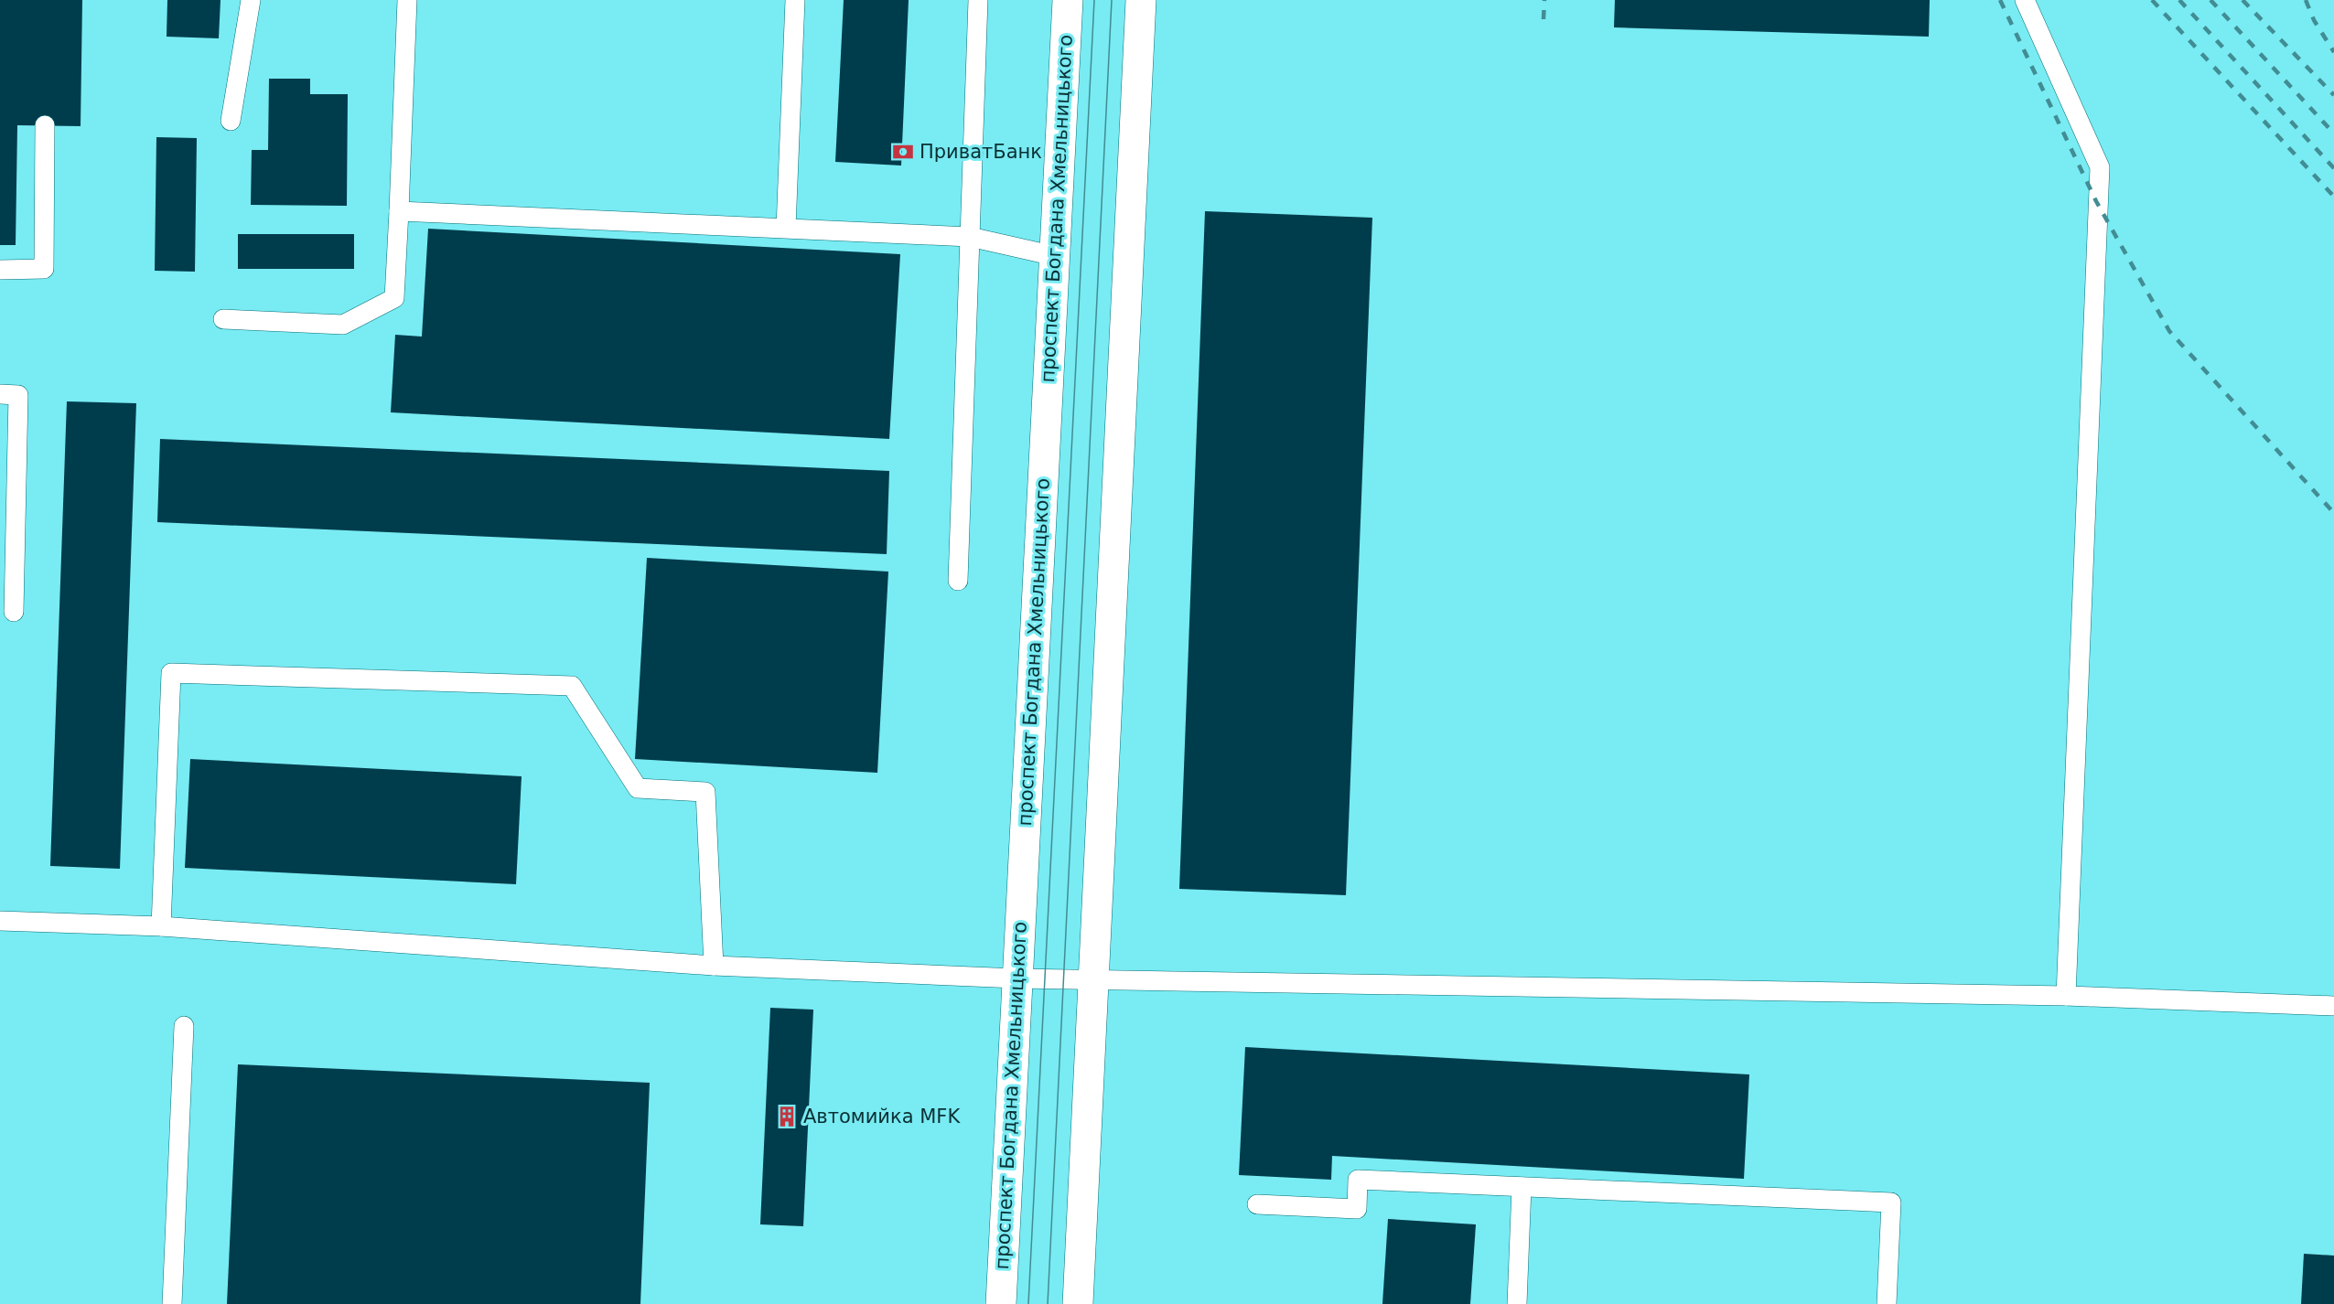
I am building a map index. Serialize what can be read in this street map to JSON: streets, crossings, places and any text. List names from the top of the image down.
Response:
{
  "streets": {
    "main road": ["проспект Богдана Хмельницького"]
  },
  "places": {
    "bank": ["ПриватБанк"],
    "building": ["Автомийка MFK"]
  }
}
